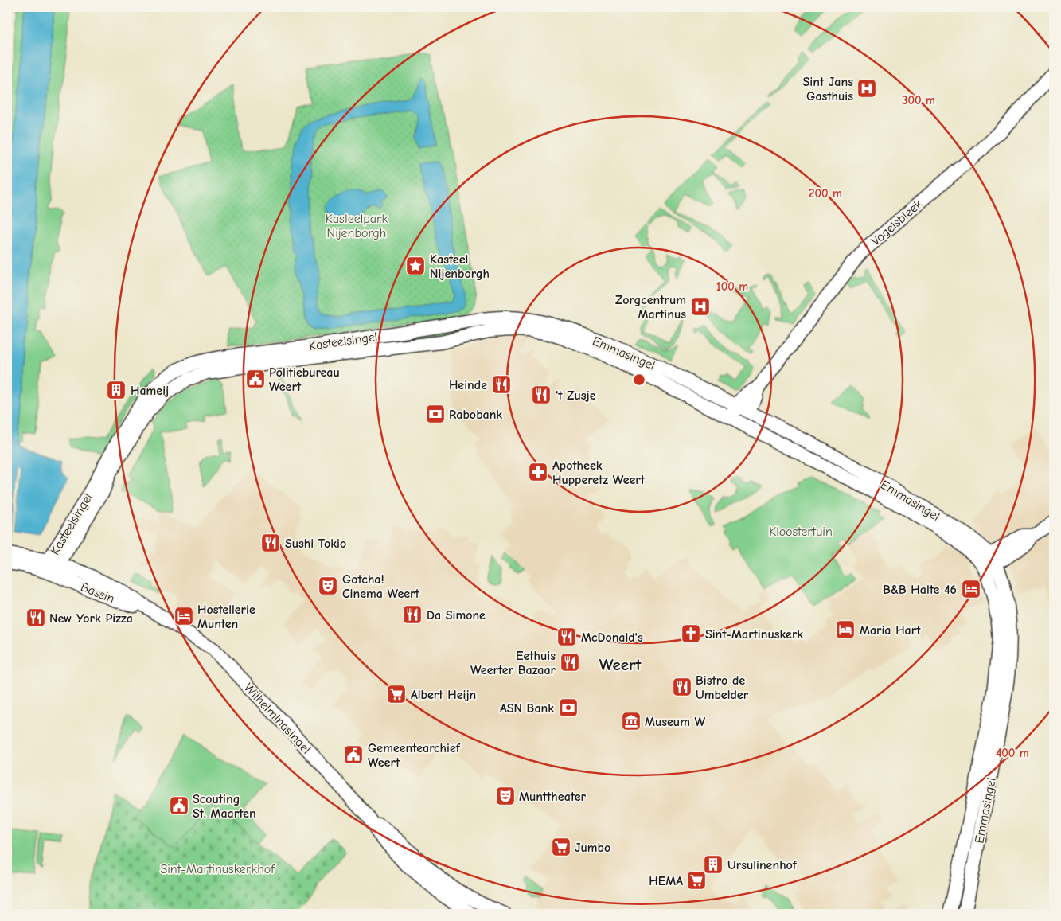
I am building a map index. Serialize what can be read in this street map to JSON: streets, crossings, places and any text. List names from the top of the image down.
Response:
{
  "streets": {
    "street": [
      "Vogelsbleek",
      "Kasteelsingel",
      "Emmasingel",
      "Bassin",
      "Wilhelminasingel"
    ]
  },
  "crossings": [
    ["Vogelsbleek", "Emmasingel"],
    ["Kasteelsingel", "Emmasingel"],
    ["Kasteelsingel", "Bassin"],
    ["Bassin", "Wilhelminasingel"]
  ],
  "districts": ["Weert"],
  "parks": ["Kasteelpark Nijenborgh", "Kloostertuin", "Sint-Martinuskerkhof"],
  "places": {
    "hospital": ["Sint Jans Gasthuis", "Zorgcentrum Martinus"],
    "place": ["Kasteel Nijenborgh"],
    "public building": ["Politiebureau Weert", "Gemeentearchief Weert", "Scouting St. Maarten"],
    "restaurant": [
      "Heinde",
      "'t Zusje",
      "Sushi Tokio",
      "Da Simone",
      "New York Pizza",
      "McDonald's",
      "Eethuis Weerter Bazaar",
      "Bistro de Umbelder"
    ],
    "building": ["Hameij", "Ursulinenhof"],
    "bank": ["Rabobank", "ASN Bank"],
    "pharmacy": ["Apotheek Hupperetz Weert"],
    "theatre": ["Gotcha! Cinema Weert", "Munttheater"],
    "hotel": ["B&B Halte 46", "Hostellerie Munten", "Maria Hart"],
    "church": ["Sint-Martinuskerk"],
    "supermarket": ["Albert Heijn", "Jumbo", "HEMA"],
    "museum": ["Museum W"]
  },
  "rings": [
    "300 m",
    "200 m",
    "100 m",
    "400 m"
  ]
}
